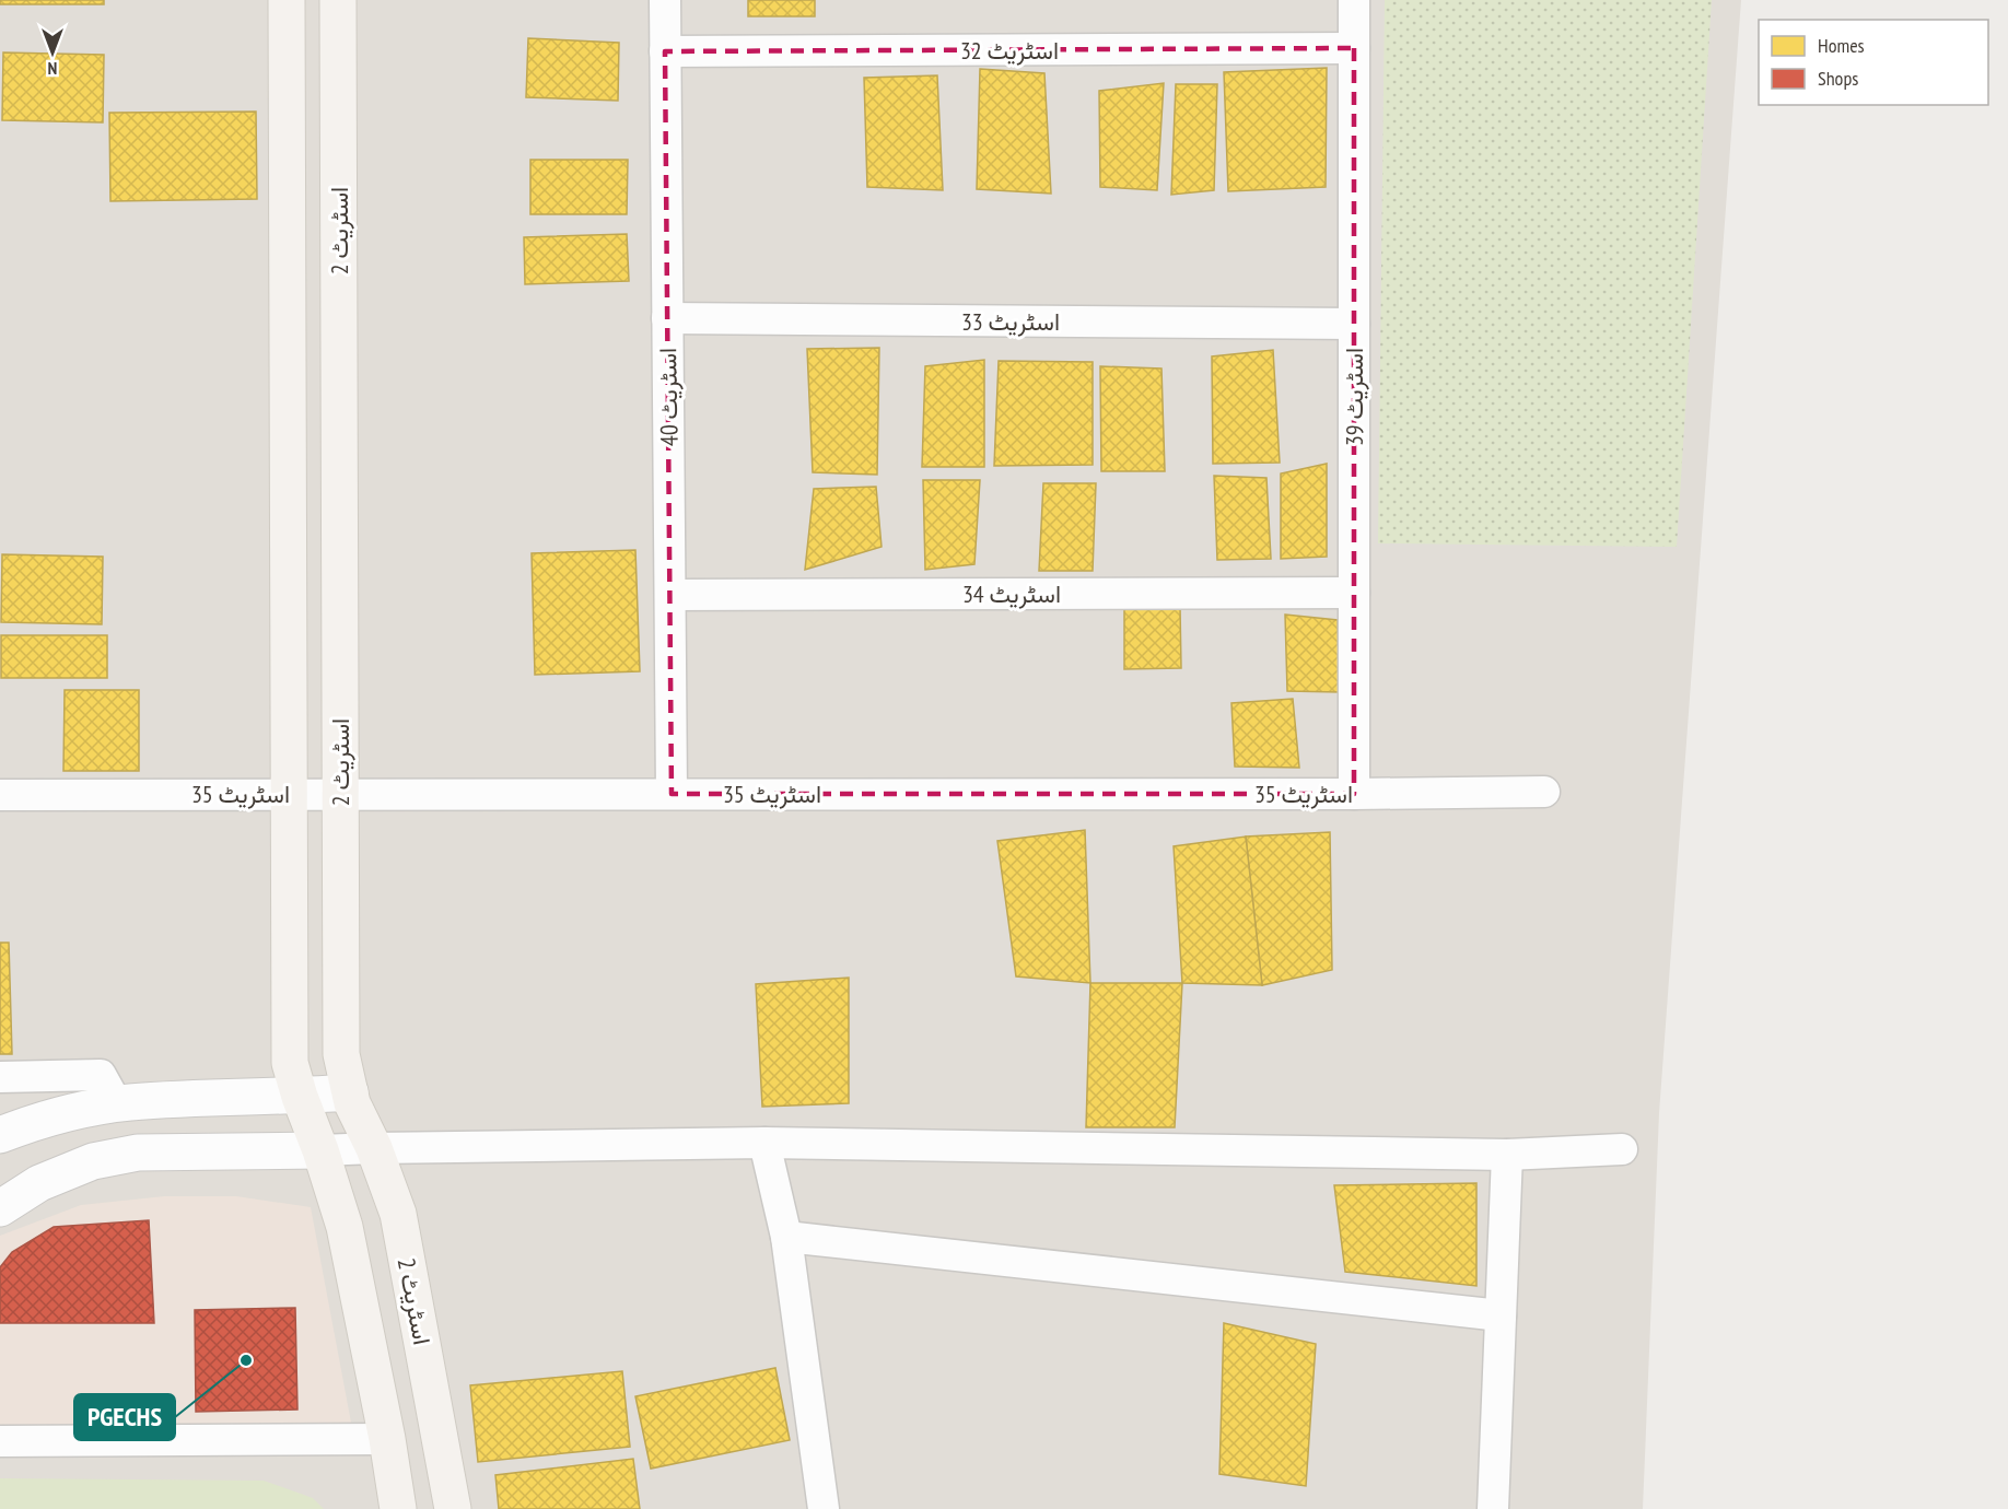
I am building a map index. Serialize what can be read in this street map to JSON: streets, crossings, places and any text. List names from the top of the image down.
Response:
{
  "streets": {
    "main road": ["اسٹریٹ 2"],
    "street": [
      "اسٹریٹ 32",
      "اسٹریٹ 33",
      "اسٹریٹ 40",
      "اسٹریٹ 39",
      "اسٹریٹ 34",
      "اسٹریٹ 35"
    ]
  },
  "crossings": [
    ["اسٹریٹ 32", "اسٹریٹ 40"],
    ["اسٹریٹ 32", "اسٹریٹ 39"],
    ["اسٹریٹ 2", "اسٹریٹ 35"],
    ["اسٹریٹ 33", "اسٹریٹ 40"],
    ["اسٹریٹ 33", "اسٹریٹ 39"],
    ["اسٹریٹ 40", "اسٹریٹ 34"],
    ["اسٹریٹ 40", "اسٹریٹ 35"],
    ["اسٹریٹ 39", "اسٹریٹ 34"],
    ["اسٹریٹ 39", "اسٹریٹ 35"]
  ],
  "places": ["PGECHS"],
  "legend": ["Homes", "Shops"],
  "north": "bottom"
}
